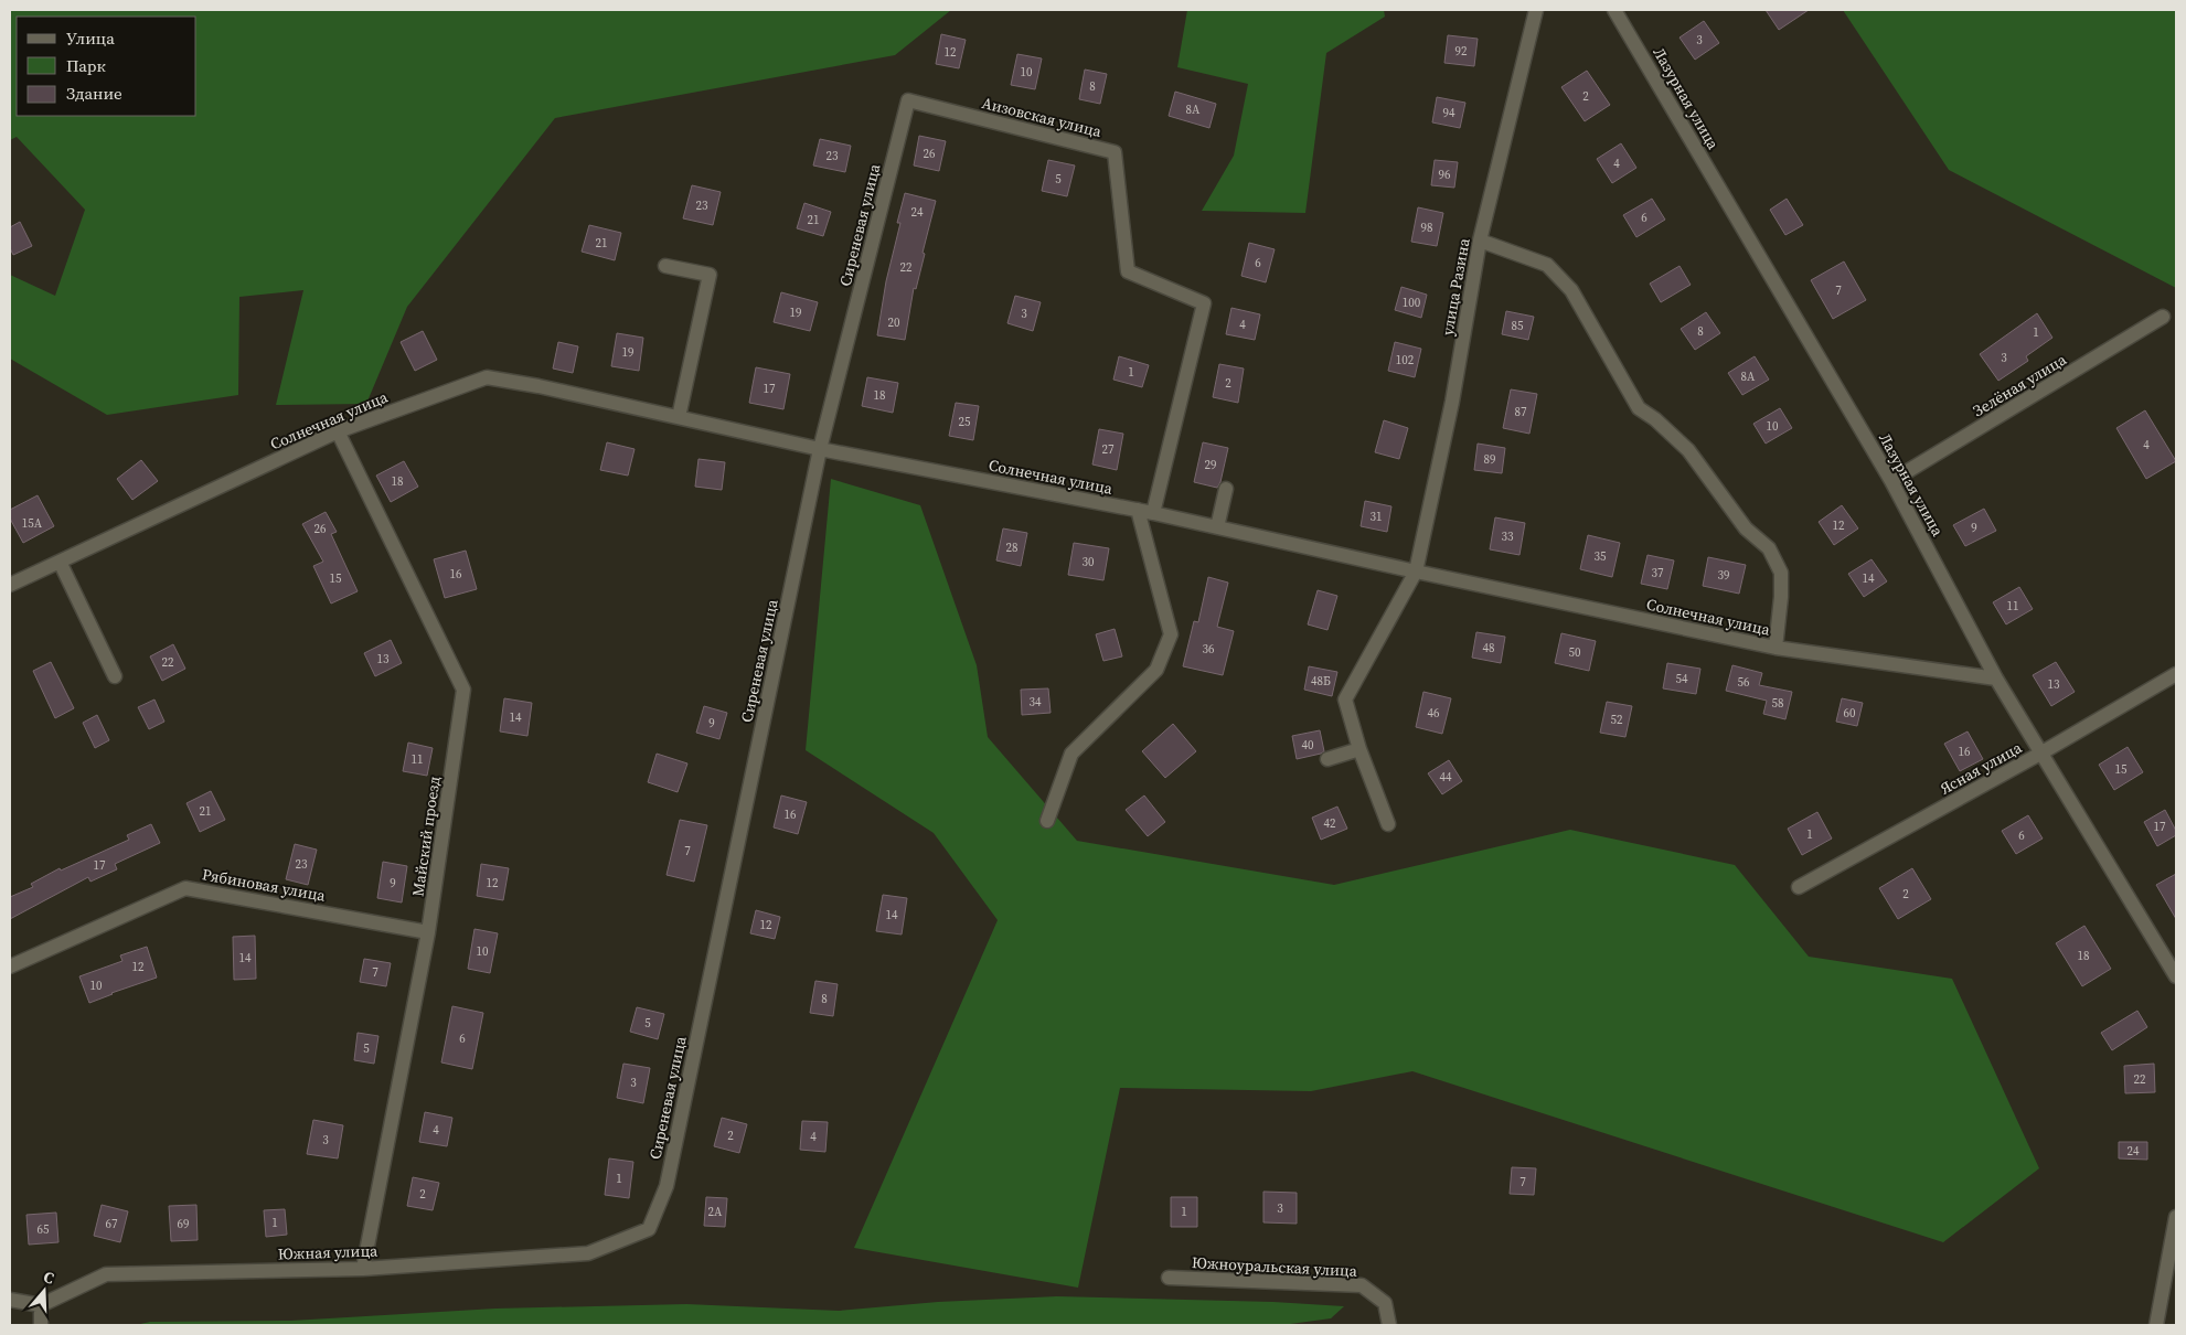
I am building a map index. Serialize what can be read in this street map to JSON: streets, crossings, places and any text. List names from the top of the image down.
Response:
{
  "streets": {
    "street": [
      "Лазурная улица",
      "Аизовская улица",
      "Сиреневая улица",
      "улица Разина",
      "Зелёная улица",
      "Солнечная улица",
      "Ясная улица",
      "Майский проезд",
      "Рябиновая улица",
      "Южная улица",
      "Южноуральская улица"
    ]
  },
  "crossings": [
    ["Лазурная улица", "Зелёная улица"],
    ["Лазурная улица", "Солнечная улица"],
    ["Лазурная улица", "Ясная улица"],
    ["Аизовская улица", "Сиреневая улица"],
    ["Аизовская улица", "Солнечная улица"],
    ["Сиреневая улица", "Солнечная улица"],
    ["Сиреневая улица", "Южная улица"],
    ["улица Разина", "Солнечная улица"],
    ["Солнечная улица", "Майский проезд"],
    ["Майский проезд", "Рябиновая улица"],
    ["Майский проезд", "Южная улица"]
  ],
  "house_numbers": [
    "3",
    "92",
    "12",
    "10",
    "8",
    "2",
    "8А",
    "94",
    "26",
    "23",
    "4",
    "96",
    "5",
    "23",
    "24",
    "6",
    "21",
    "98",
    "21",
    "6",
    "22",
    "7",
    "100",
    "19",
    "3",
    "20",
    "4",
    "85",
    "8",
    "1",
    "19",
    "3",
    "102",
    "1",
    "8А",
    "2",
    "17",
    "18",
    "87",
    "25",
    "10",
    "4",
    "27",
    "89",
    "29",
    "18",
    "31",
    "15А",
    "12",
    "9",
    "26",
    "33",
    "28",
    "35",
    "30",
    "37",
    "16",
    "39",
    "15",
    "14",
    "11",
    "48",
    "36",
    "50",
    "13",
    "22",
    "54",
    "48Б",
    "56",
    "13",
    "34",
    "58",
    "46",
    "60",
    "14",
    "52",
    "9",
    "40",
    "16",
    "11",
    "15",
    "44",
    "21",
    "16",
    "42",
    "17",
    "1",
    "6",
    "7",
    "23",
    "17",
    "9",
    "12",
    "2",
    "14",
    "12",
    "10",
    "18",
    "14",
    "12",
    "7",
    "10",
    "8",
    "5",
    "6",
    "5",
    "22",
    "3",
    "4",
    "2",
    "4",
    "3",
    "24",
    "1",
    "7",
    "2",
    "3",
    "2А",
    "1",
    "1",
    "67",
    "69",
    "65"
  ],
  "legend": ["Улица", "Парк", "Здание"],
  "north": "top"
}
